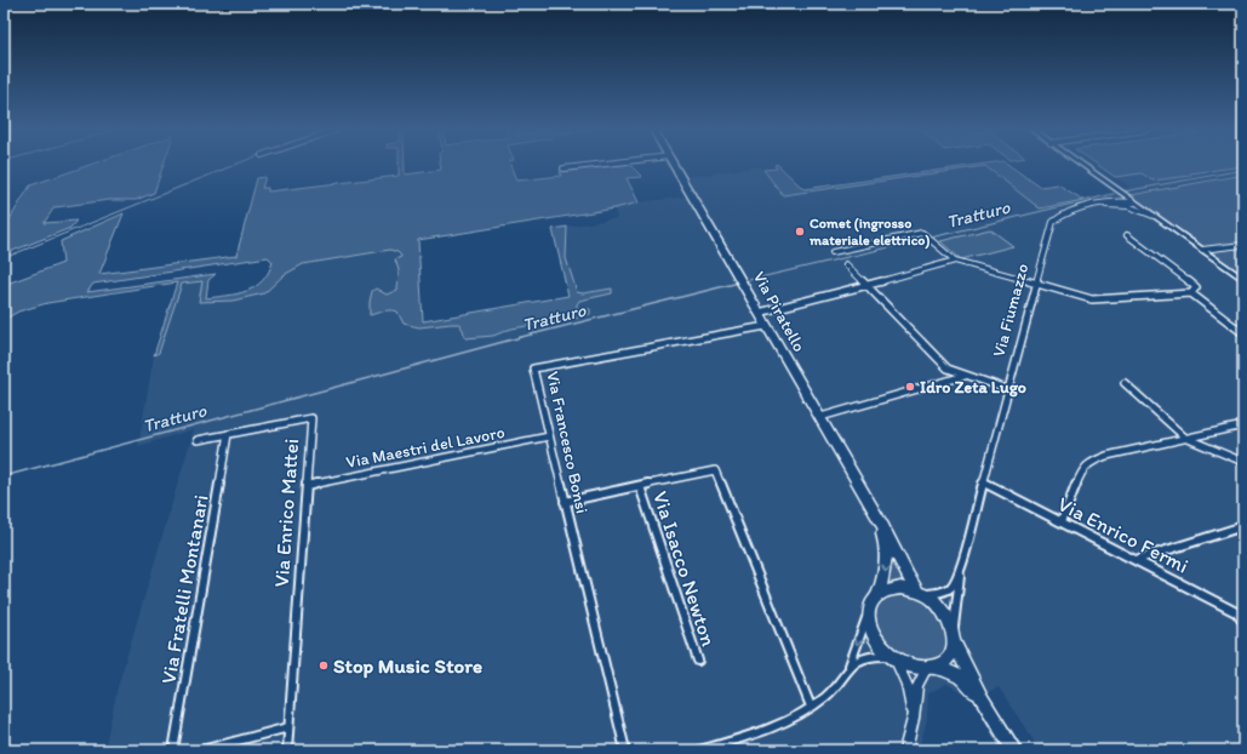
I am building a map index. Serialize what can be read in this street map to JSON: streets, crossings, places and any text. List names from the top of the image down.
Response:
{
  "streets": {
    "main road": ["Via Piratello"],
    "street": [
      "Via Fiumazzo",
      "Via Francesco Bonsi",
      "Via Maestri del Lavoro",
      "Via Enrico Mattei",
      "Via Enrico Fermi",
      "Via Isacco Newton",
      "Via Fratelli Montanari"
    ]
  },
  "crossings": [
    ["Via Fiumazzo", "Via Piratello"],
    ["Via Fiumazzo", "Via Enrico Fermi"],
    ["Via Piratello", "Via Francesco Bonsi"],
    ["Via Francesco Bonsi", "Via Maestri del Lavoro"],
    ["Via Maestri del Lavoro", "Via Enrico Mattei"],
    ["Via Enrico Mattei", "Via Fratelli Montanari"]
  ],
  "water": ["Tratturo"],
  "places": ["Comet (ingrosso materiale elettrico)", "Idro Zeta Lugo", "Stop Music Store"]
}
